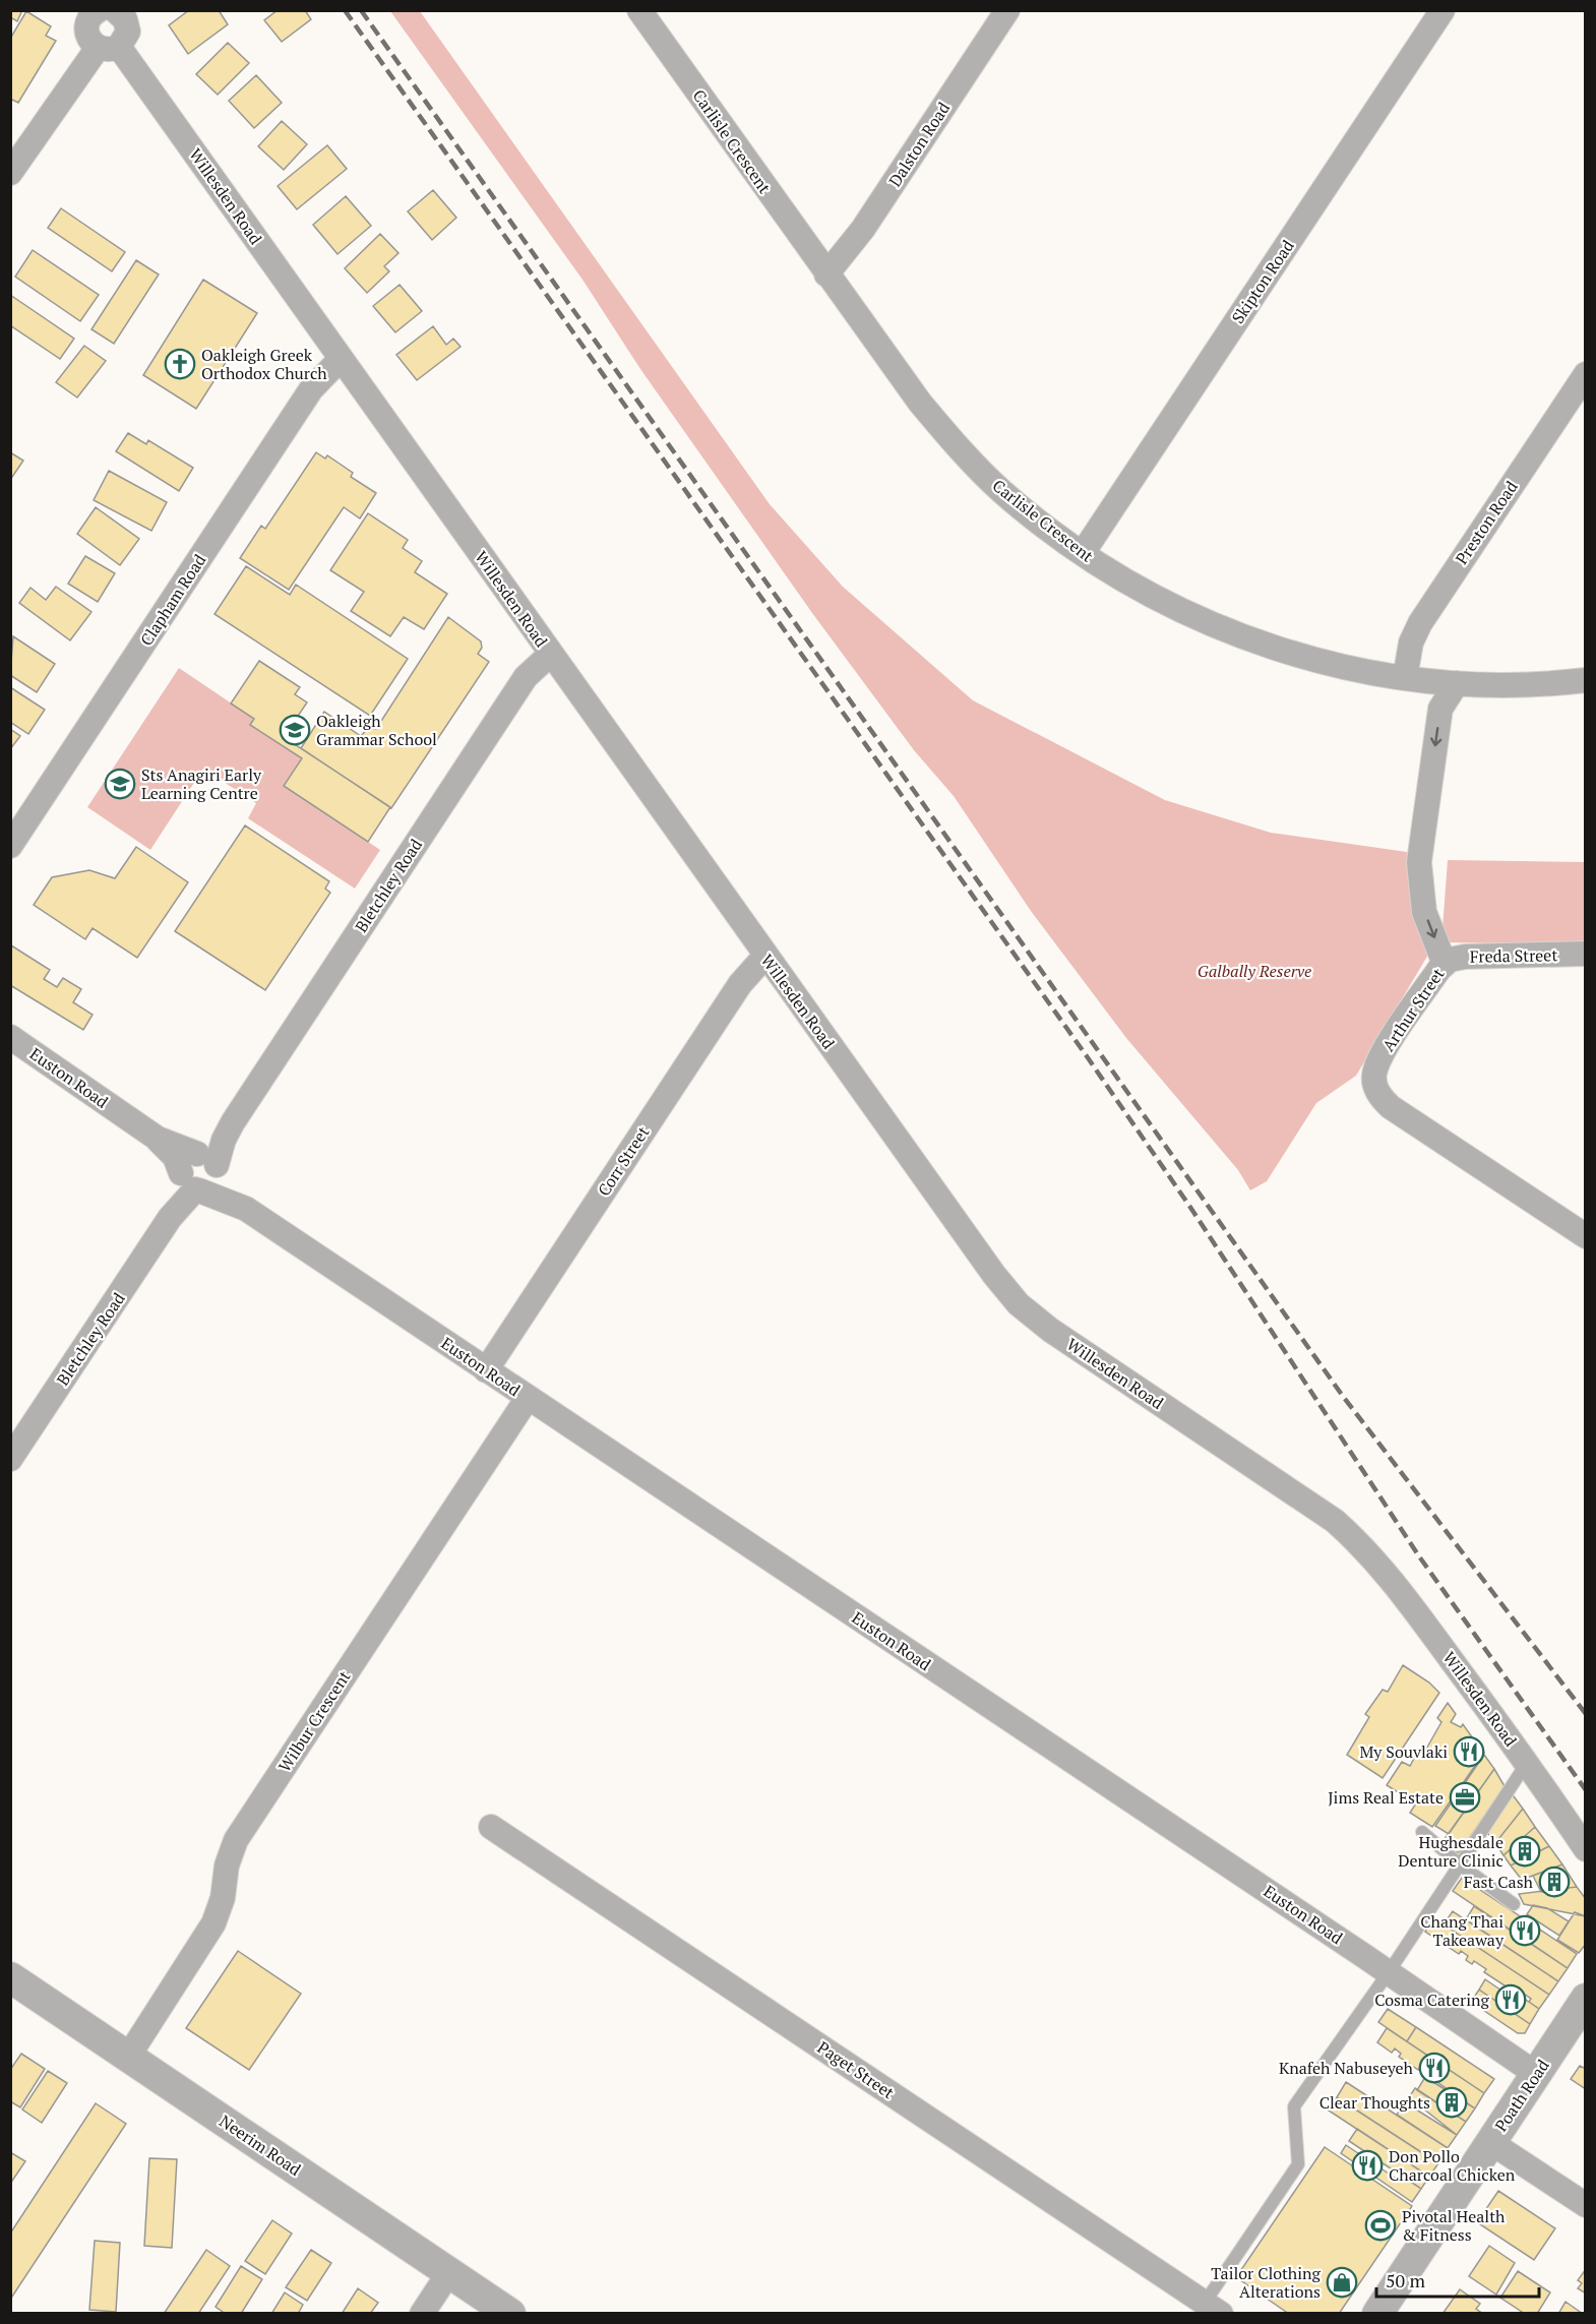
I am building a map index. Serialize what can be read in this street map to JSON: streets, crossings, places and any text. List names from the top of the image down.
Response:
{
  "streets": {
    "street": [
      "Carlisle Crescent",
      "Dalston Road",
      "Willesden Road",
      "Skipton Road",
      "Preston Road",
      "Clapham Road",
      "Bletchley Road",
      "Freda Street",
      "Arthur Street",
      "Euston Road",
      "Corr Street",
      "Wilbur Crescent",
      "Paget Street",
      "Poath Road",
      "Neerim Road"
    ]
  },
  "crossings": [
    ["Carlisle Crescent", "Dalston Road"],
    ["Carlisle Crescent", "Skipton Road"],
    ["Carlisle Crescent", "Preston Road"],
    ["Carlisle Crescent", "Arthur Street"],
    ["Willesden Road", "Clapham Road"],
    ["Willesden Road", "Bletchley Road"],
    ["Willesden Road", "Corr Street"],
    ["Bletchley Road", "Euston Road"],
    ["Freda Street", "Arthur Street"],
    ["Euston Road", "Corr Street"],
    ["Euston Road", "Wilbur Crescent"],
    ["Euston Road", "Poath Road"],
    ["Wilbur Crescent", "Neerim Road"]
  ],
  "one_way": ["Arthur Street"],
  "parks": ["Galbally Reserve"],
  "places": {
    "church": ["Oakleigh Greek Orthodox Church"],
    "school or university": ["Oakleigh Grammar School", "Sts Anagiri Early Learning Centre"],
    "restaurant": [
      "My Souvlaki",
      "Chang Thai Takeaway",
      "Cosma Catering",
      "Knafeh Nabuseyeh",
      "Don Pollo Charcoal Chicken"
    ],
    "office": ["Jims Real Estate"],
    "building": ["Hughesdale Denture Clinic", "Fast Cash", "Clear Thoughts"],
    "sports": ["Pivotal Health & Fitness"],
    "shop": ["Tailor Clothing Alterations"]
  },
  "scale_bar": "50 m"
}
